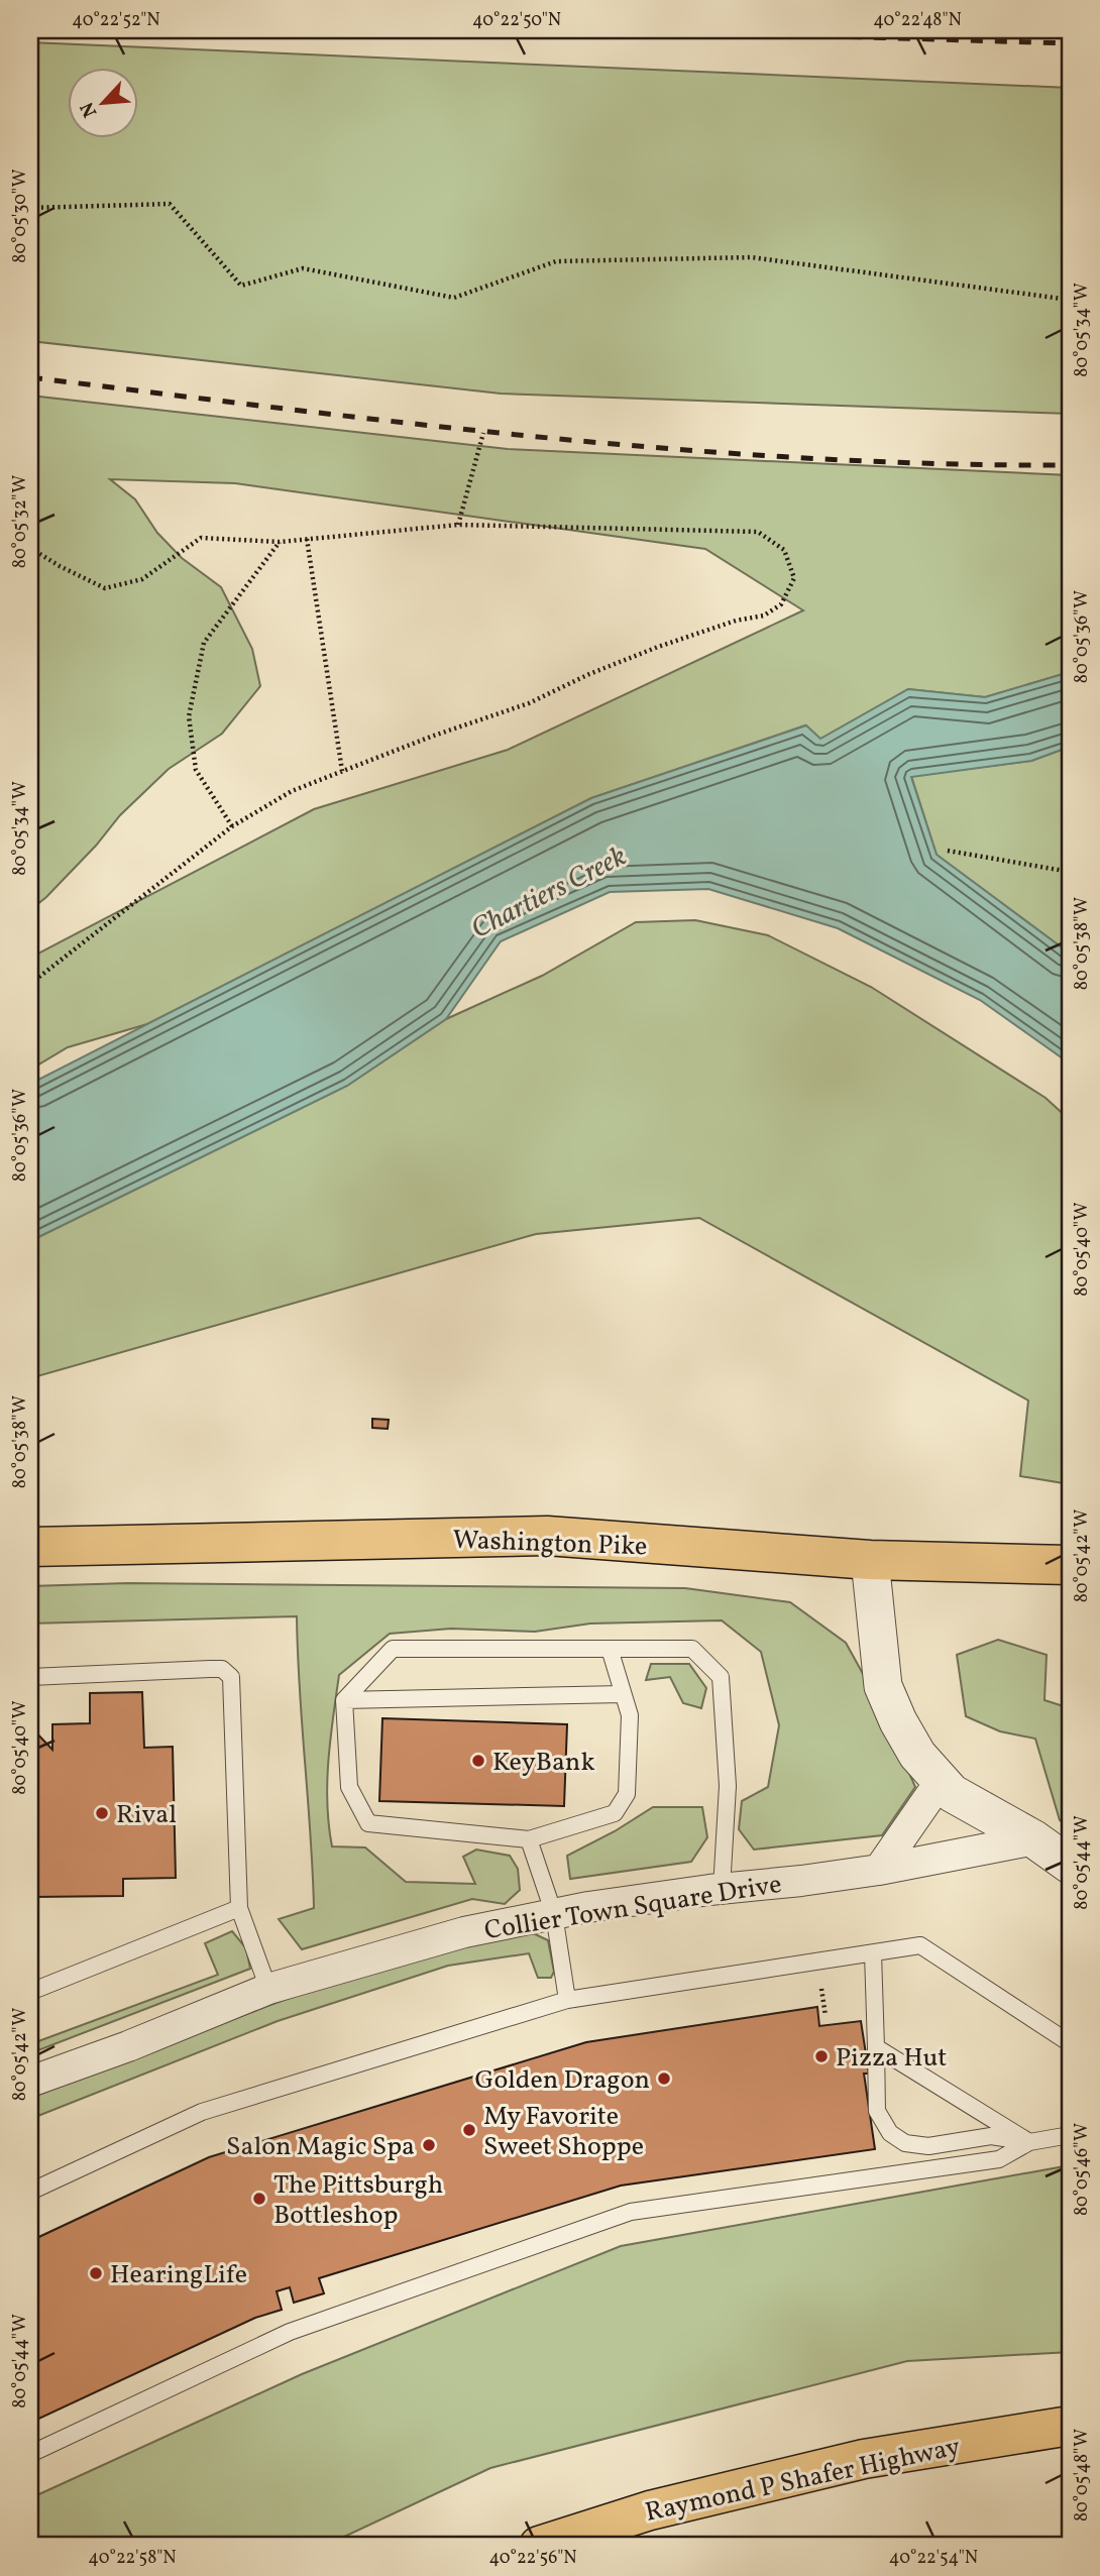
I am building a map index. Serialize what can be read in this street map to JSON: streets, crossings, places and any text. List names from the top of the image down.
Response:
{
  "streets": {
    "main road": ["Washington Pike", "Raymond P Shafer Highway"],
    "street": ["Collier Town Square Drive"]
  },
  "water": ["Chartiers Creek"],
  "places": [
    "KeyBank",
    "Rival",
    "Pizza Hut",
    "Golden Dragon",
    "My Favorite Sweet Shoppe",
    "Salon Magic Spa",
    "The Pittsburgh Bottleshop",
    "HearingLife"
  ],
  "north": "bottom left",
  "coordinates": [
    "40°22'52\"N",
    "40°22'50\"N",
    "40°22'48\"N",
    "80°05'30\"W",
    "80°05'34\"W",
    "80°05'32\"W",
    "80°05'36\"W",
    "80°05'38\"W",
    "80°05'40\"W",
    "80°05'42\"W",
    "80°05'44\"W",
    "80°05'46\"W",
    "80°05'48\"W",
    "40°22'58\"N",
    "40°22'56\"N",
    "40°22'54\"N"
  ]
}
